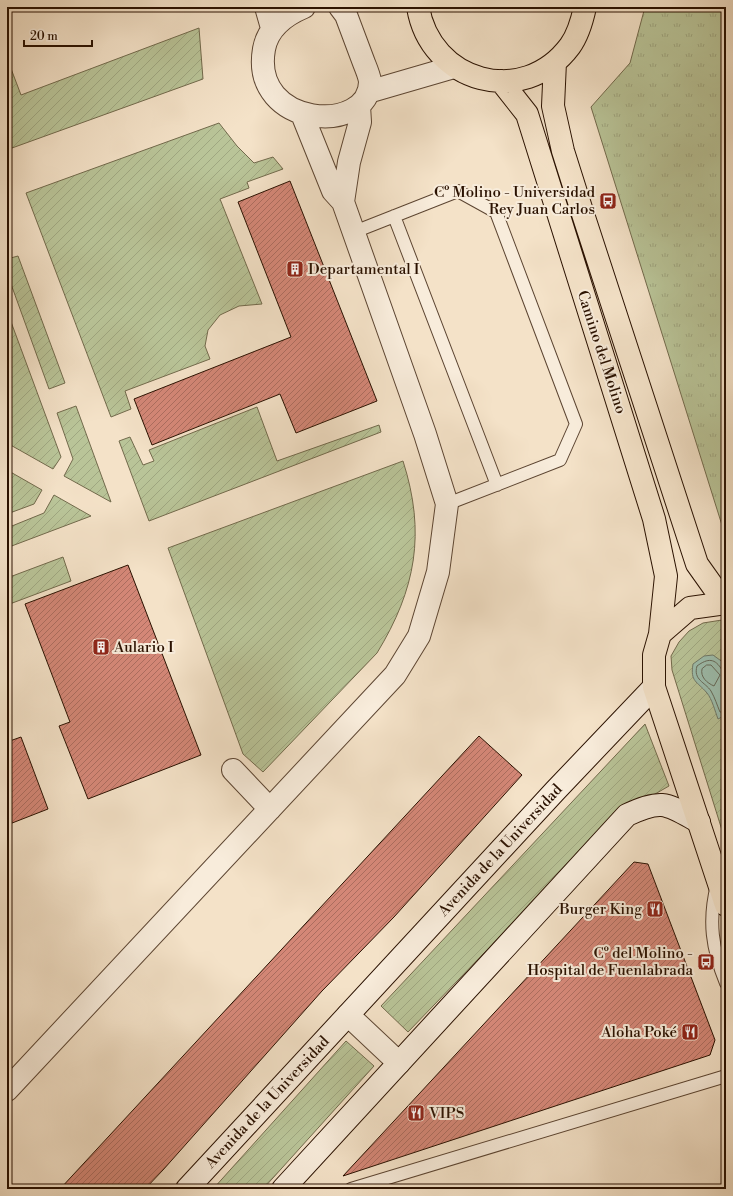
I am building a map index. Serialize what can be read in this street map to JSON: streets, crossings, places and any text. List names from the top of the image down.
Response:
{
  "streets": {
    "main road": ["Camino del Molino"],
    "street": ["Avenida de la Universidad"]
  },
  "crossings": [
    ["Camino del Molino", "Avenida de la Universidad"]
  ],
  "places": {
    "bus stop": ["Cº Molino - Universidad Rey Juan Carlos", "Cº del Molino - Hospital de Fuenlabrada"],
    "building": ["Departamental I", "Aulario I"],
    "restaurant": ["Burger King", "Aloha Poké", "VIPS"]
  },
  "scale_bar": "20 m"
}
